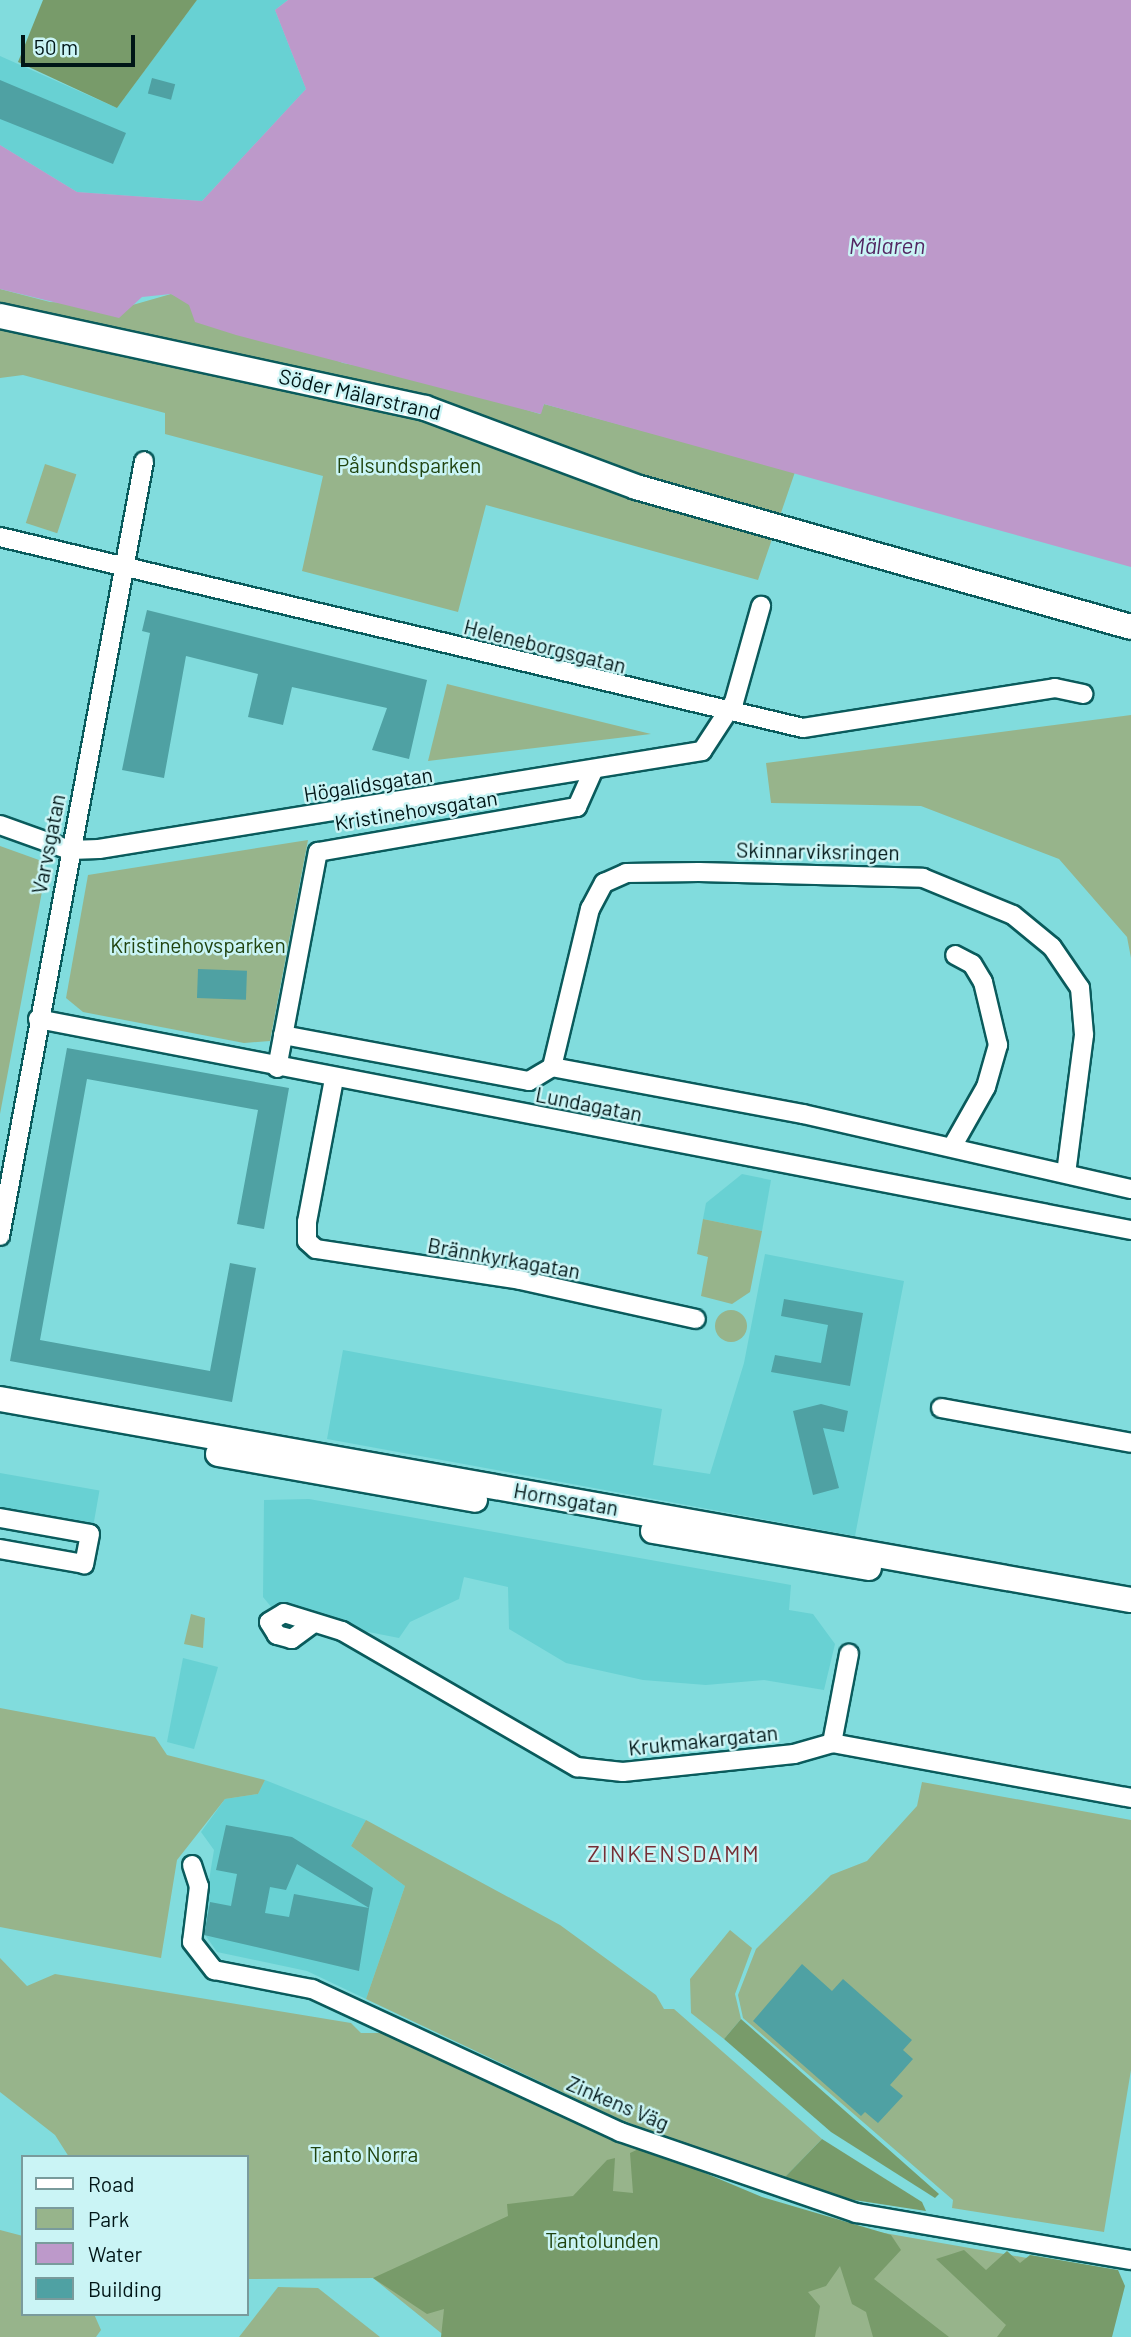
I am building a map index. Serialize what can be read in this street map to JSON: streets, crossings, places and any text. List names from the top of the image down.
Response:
{
  "streets": {
    "main road": ["Söder Mälarstrand", "Hornsgatan"],
    "street": [
      "Heleneborgsgatan",
      "Högalidsgatan",
      "Kristinehovsgatan",
      "Varvsgatan",
      "Skinnarviksringen",
      "Lundagatan",
      "Brännkyrkagatan",
      "Krukmakargatan",
      "Zinkens Väg"
    ]
  },
  "crossings": [
    ["Heleneborgsgatan", "Högalidsgatan"],
    ["Heleneborgsgatan", "Varvsgatan"],
    ["Högalidsgatan", "Kristinehovsgatan"],
    ["Högalidsgatan", "Varvsgatan"],
    ["Kristinehovsgatan", "Lundagatan"],
    ["Varvsgatan", "Lundagatan"],
    ["Skinnarviksringen", "Lundagatan"],
    ["Lundagatan", "Brännkyrkagatan"]
  ],
  "districts": ["ZINKENSDAMM"],
  "water": ["Mälaren"],
  "parks": [
    "Pålsundsparken",
    "Kristinehovsparken",
    "Tanto Norra",
    "Tantolunden"
  ],
  "legend": [
    "Road",
    "Park",
    "Water",
    "Building"
  ],
  "scale_bar": "50 m"
}
